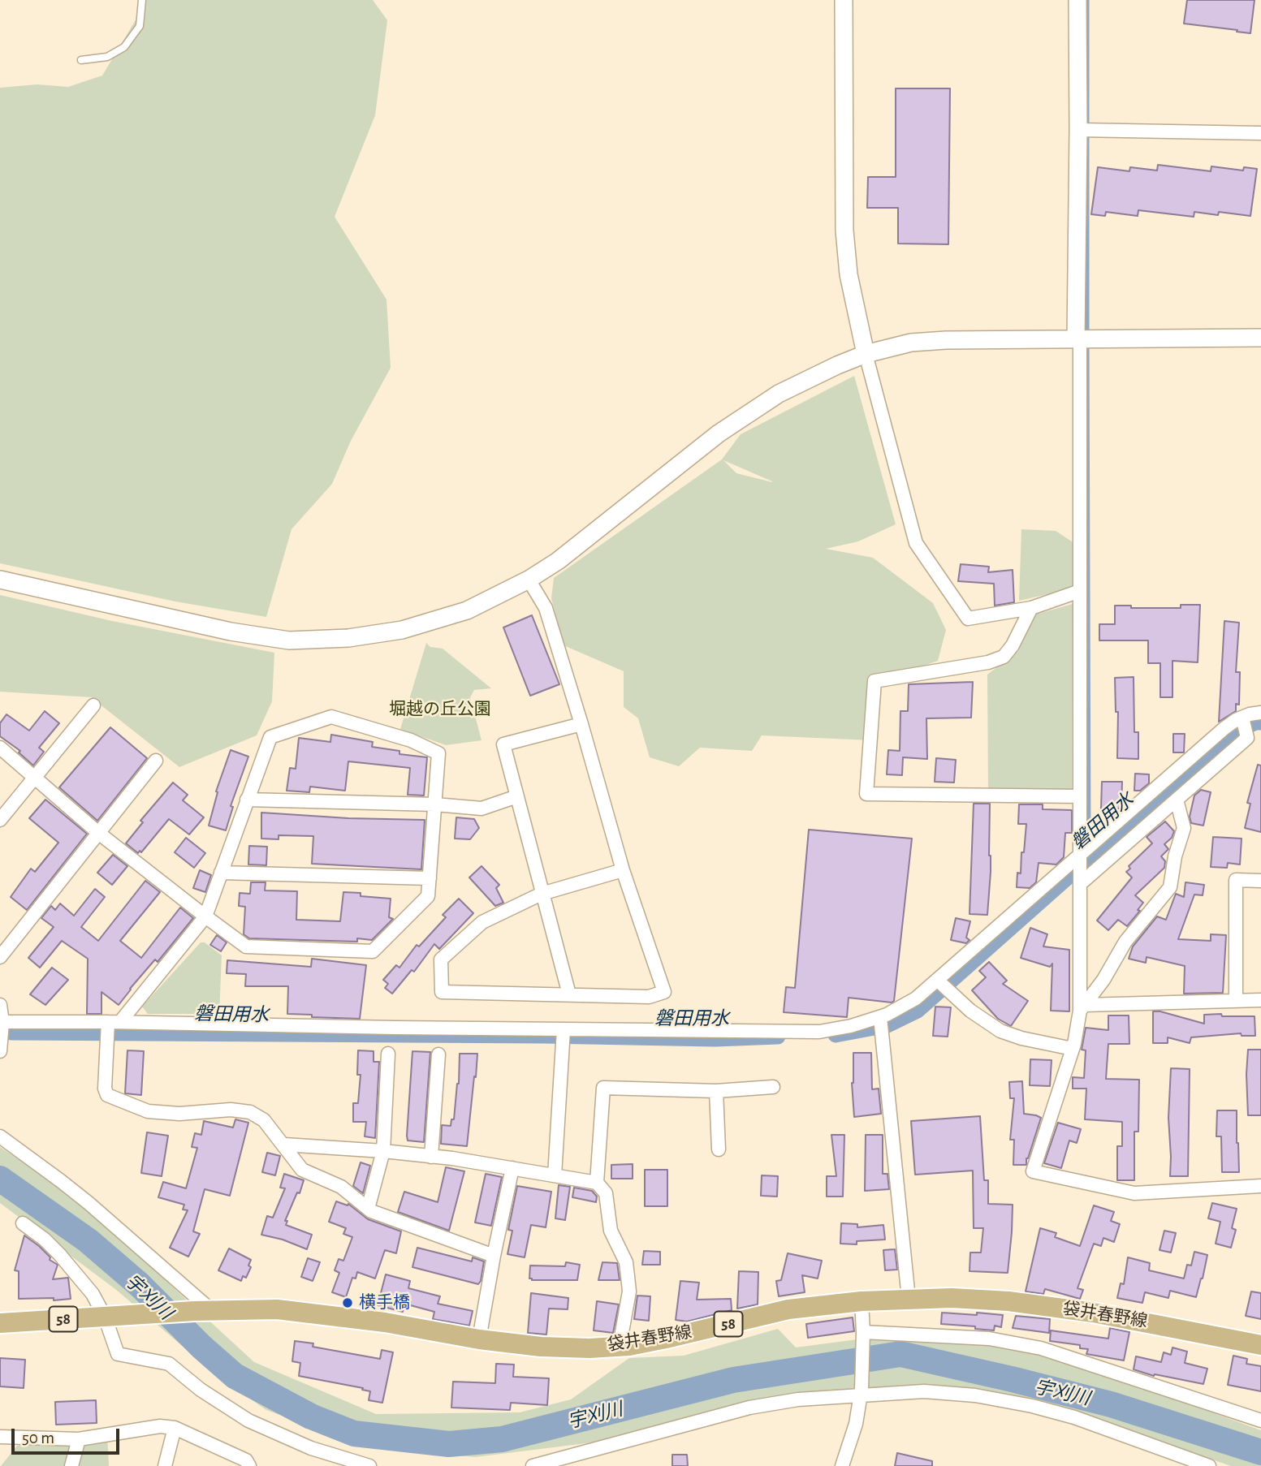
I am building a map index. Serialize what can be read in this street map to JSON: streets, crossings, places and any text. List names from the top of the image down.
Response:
{
  "streets": {
    "main road": ["袋井春野線", "58"]
  },
  "water": ["磐田用水", "宇刈川"],
  "parks": ["堀越の丘公園"],
  "places": ["横手橋"],
  "scale_bar": "50 m"
}
